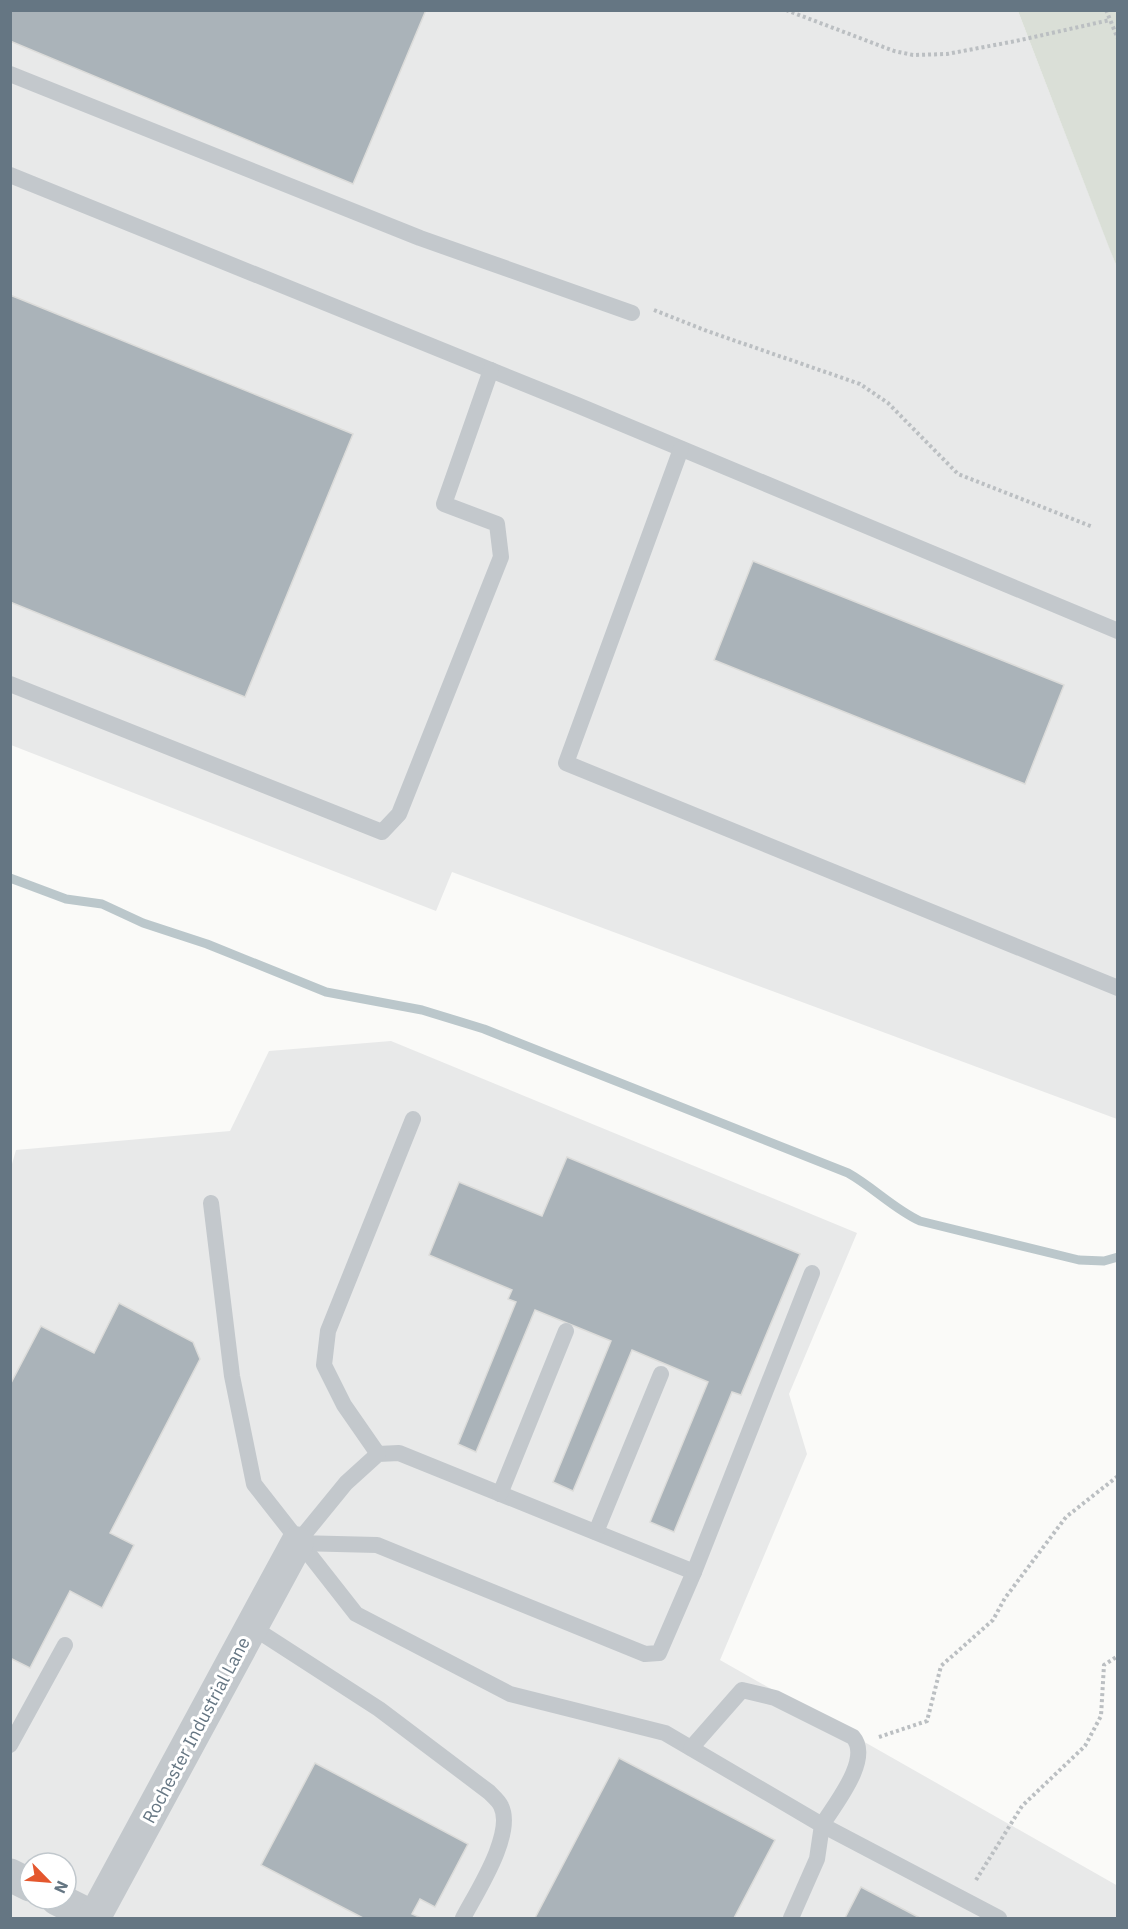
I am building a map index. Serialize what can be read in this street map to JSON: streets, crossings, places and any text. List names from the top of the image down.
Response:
{
  "streets": {
    "street": ["Rochester Industrial Lane"]
  },
  "north": "bottom right"
}
